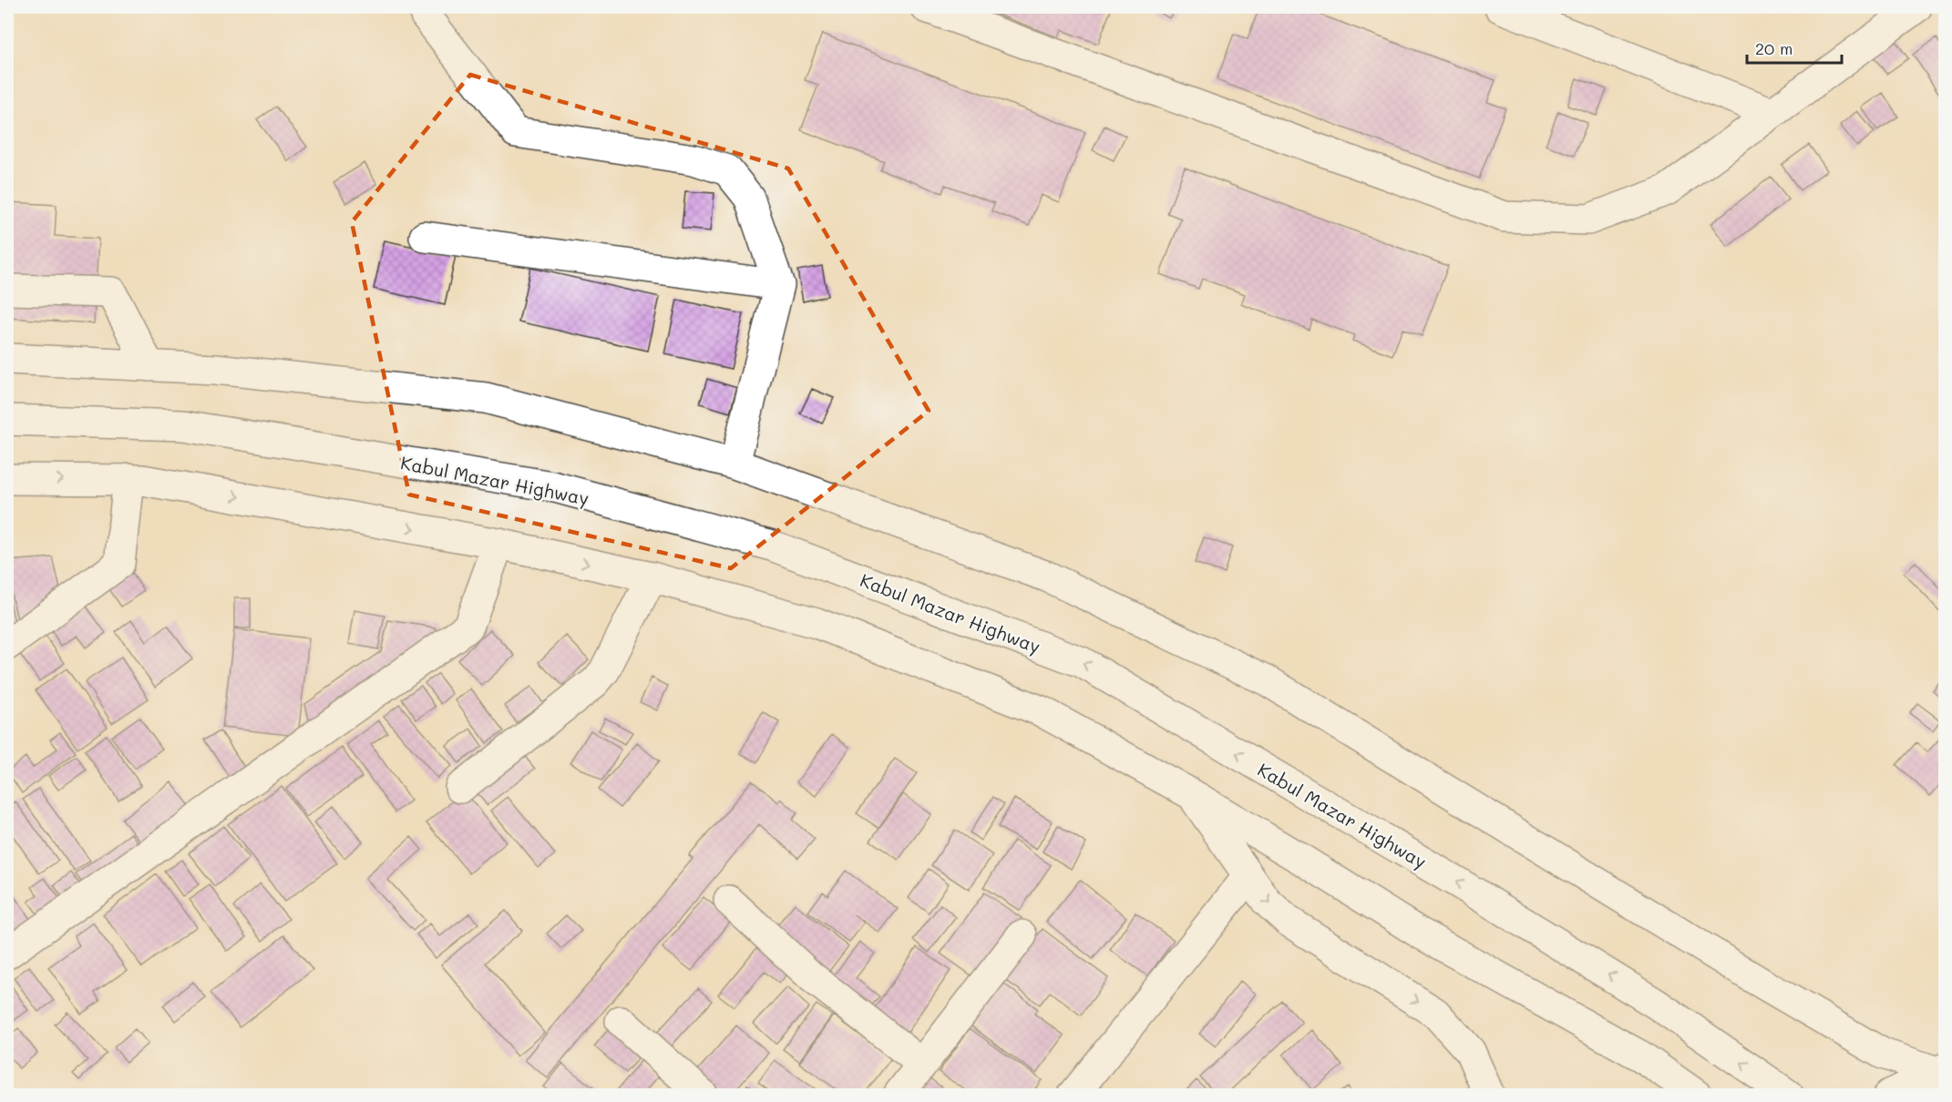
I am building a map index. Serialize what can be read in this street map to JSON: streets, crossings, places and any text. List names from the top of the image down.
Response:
{
  "streets": {
    "main road": ["Kabul Mazar Highway"]
  },
  "scale_bar": "20 m"
}
